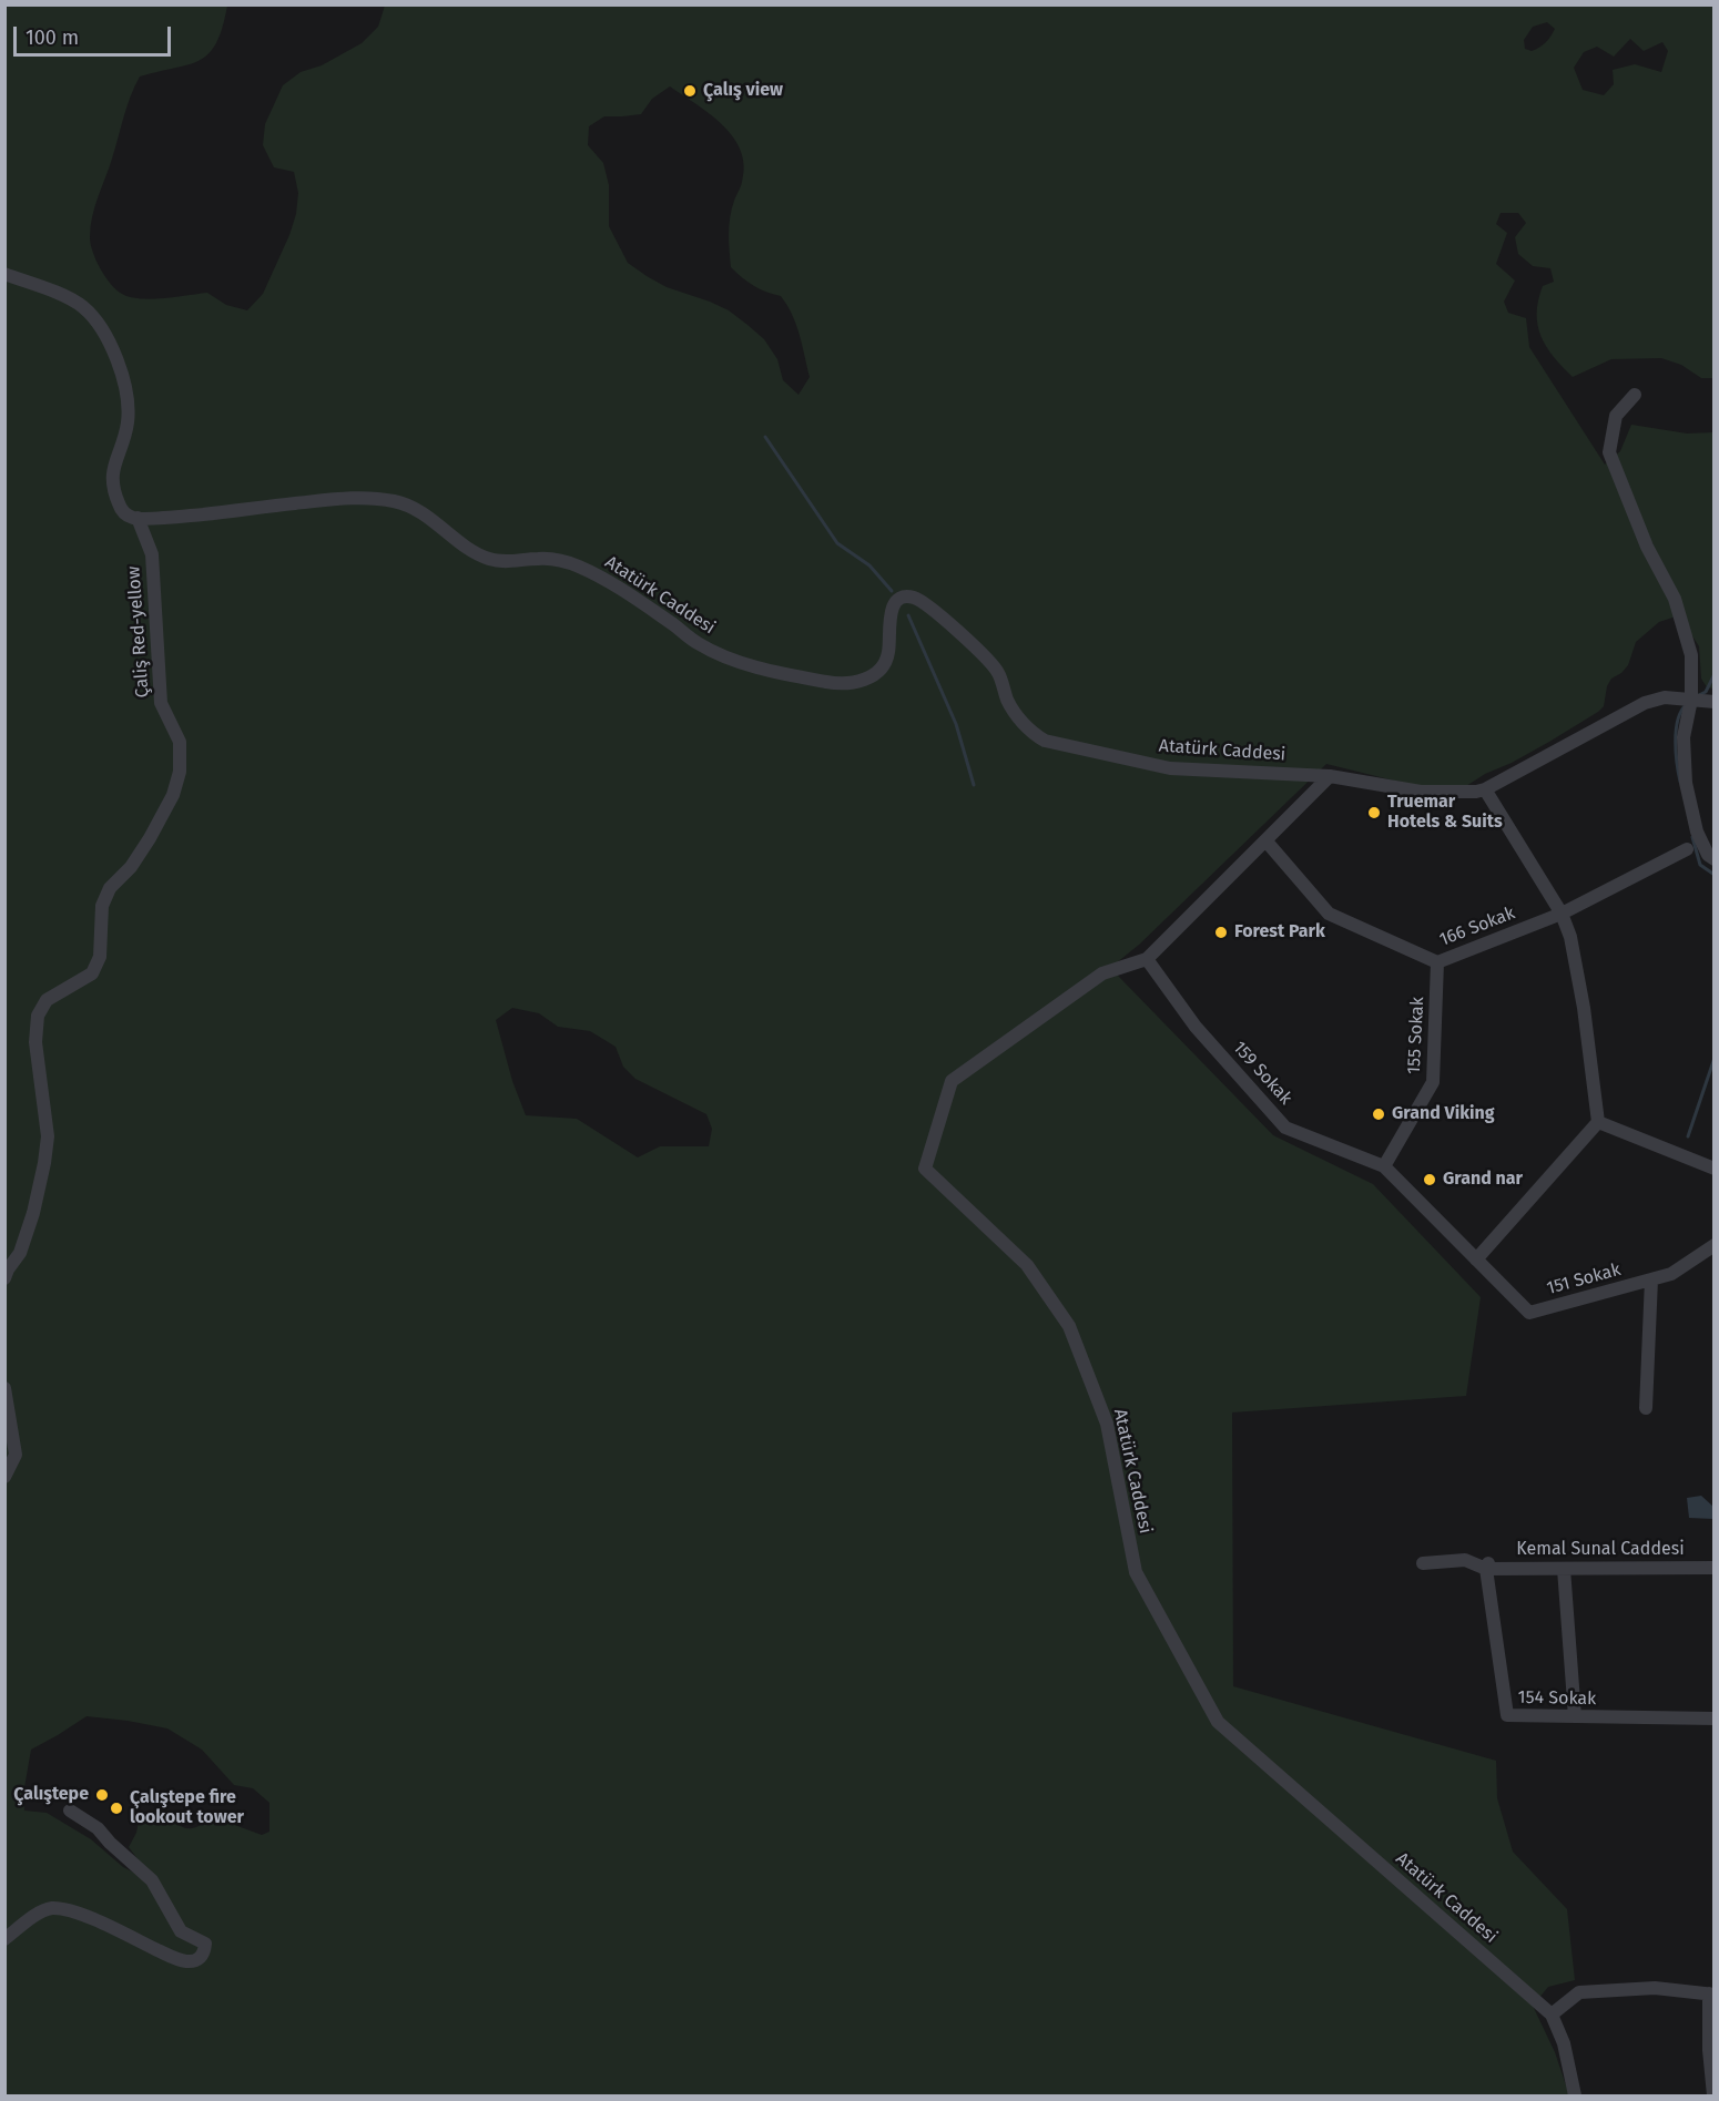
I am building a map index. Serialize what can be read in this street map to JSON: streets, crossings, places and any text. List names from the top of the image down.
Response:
{
  "streets": {
    "street": [
      "Atatürk Caddesi",
      "Çaliş Red-yellow",
      "166 Sokak",
      "155 Sokak",
      "159 Sokak",
      "151 Sokak",
      "Kemal Sunal Caddesi",
      "154 Sokak"
    ]
  },
  "crossings": [
    ["Atatürk Caddesi", "Çaliş Red-yellow"],
    ["Atatürk Caddesi", "166 Sokak"],
    ["Atatürk Caddesi", "159 Sokak"],
    ["166 Sokak", "155 Sokak"],
    ["155 Sokak", "159 Sokak"],
    ["Kemal Sunal Caddesi", "154 Sokak"]
  ],
  "places": [
    "Çalış view",
    "Truemar Hotels & Suits",
    "Forest Park",
    "Grand Viking",
    "Grand nar",
    "Çalıştepe",
    "Çalıştepe fire lookout tower"
  ],
  "scale_bar": "100 m"
}
